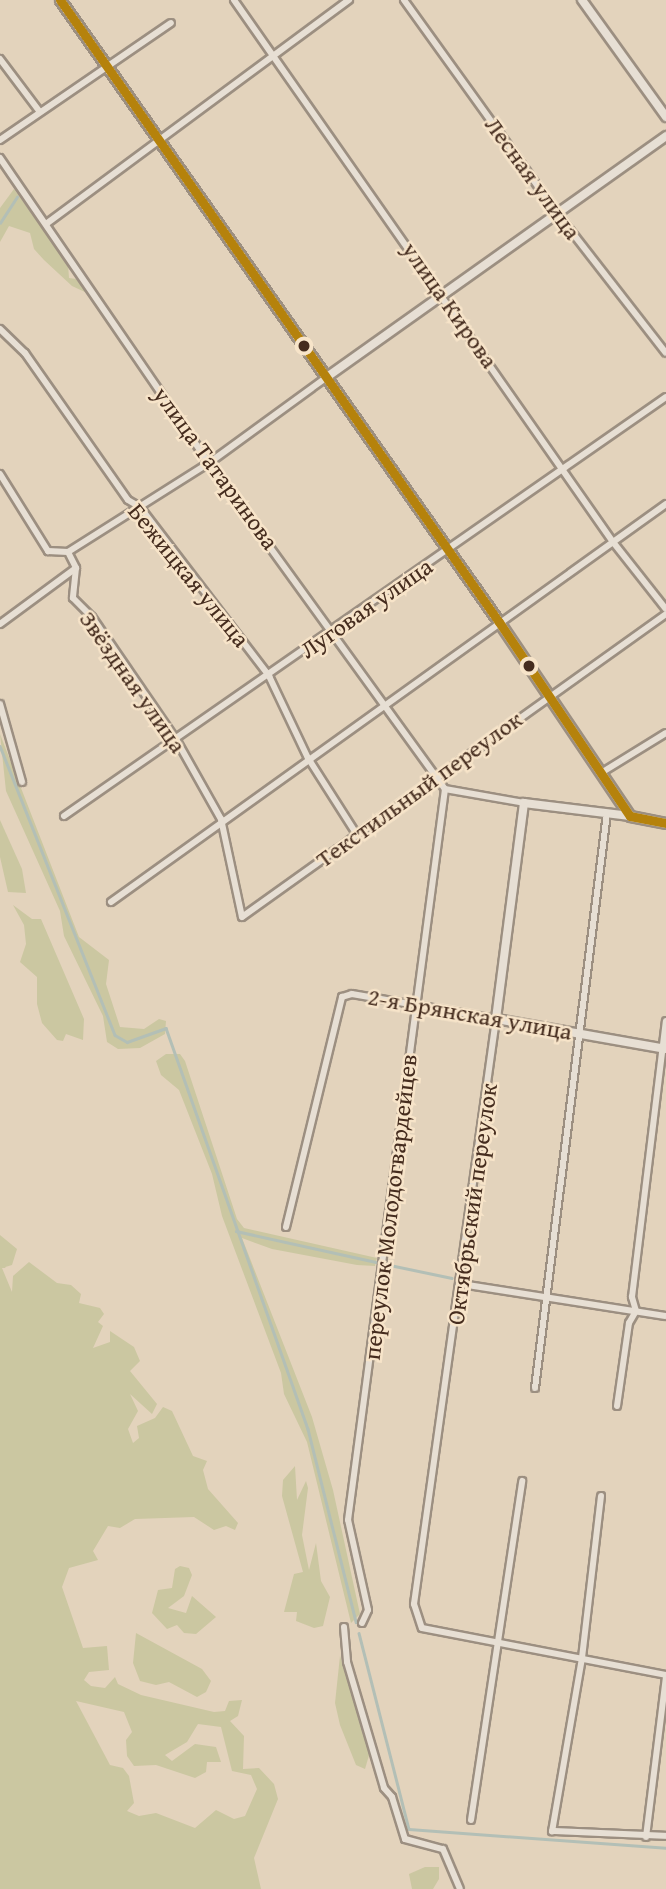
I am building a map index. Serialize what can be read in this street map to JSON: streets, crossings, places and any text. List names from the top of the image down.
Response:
{
  "streets": {
    "street": [
      "Лесная улица",
      "улица Кирова",
      "улица Татаринова",
      "Бежицкая улица",
      "Луговая улица",
      "Звёздная улица",
      "Текстильный переулок",
      "2-я Брянская улица",
      "Октябрьский переулок",
      "переулок Молодогвардейцев"
    ]
  },
  "crossings": [
    ["улица Кирова", "Луговая улица"],
    ["улица Кирова", "Текстильный переулок"],
    ["улица Татаринова", "Луговая улица"],
    ["улица Татаринова", "Текстильный переулок"],
    ["улица Татаринова", "переулок Молодогвардейцев"],
    ["Бежицкая улица", "Луговая улица"],
    ["Бежицкая улица", "Текстильный переулок"],
    ["Луговая улица", "Звёздная улица"],
    ["Звёздная улица", "Текстильный переулок"],
    ["2-я Брянская улица", "Октябрьский переулок"],
    ["2-я Брянская улица", "переулок Молодогвардейцев"]
  ]
}
